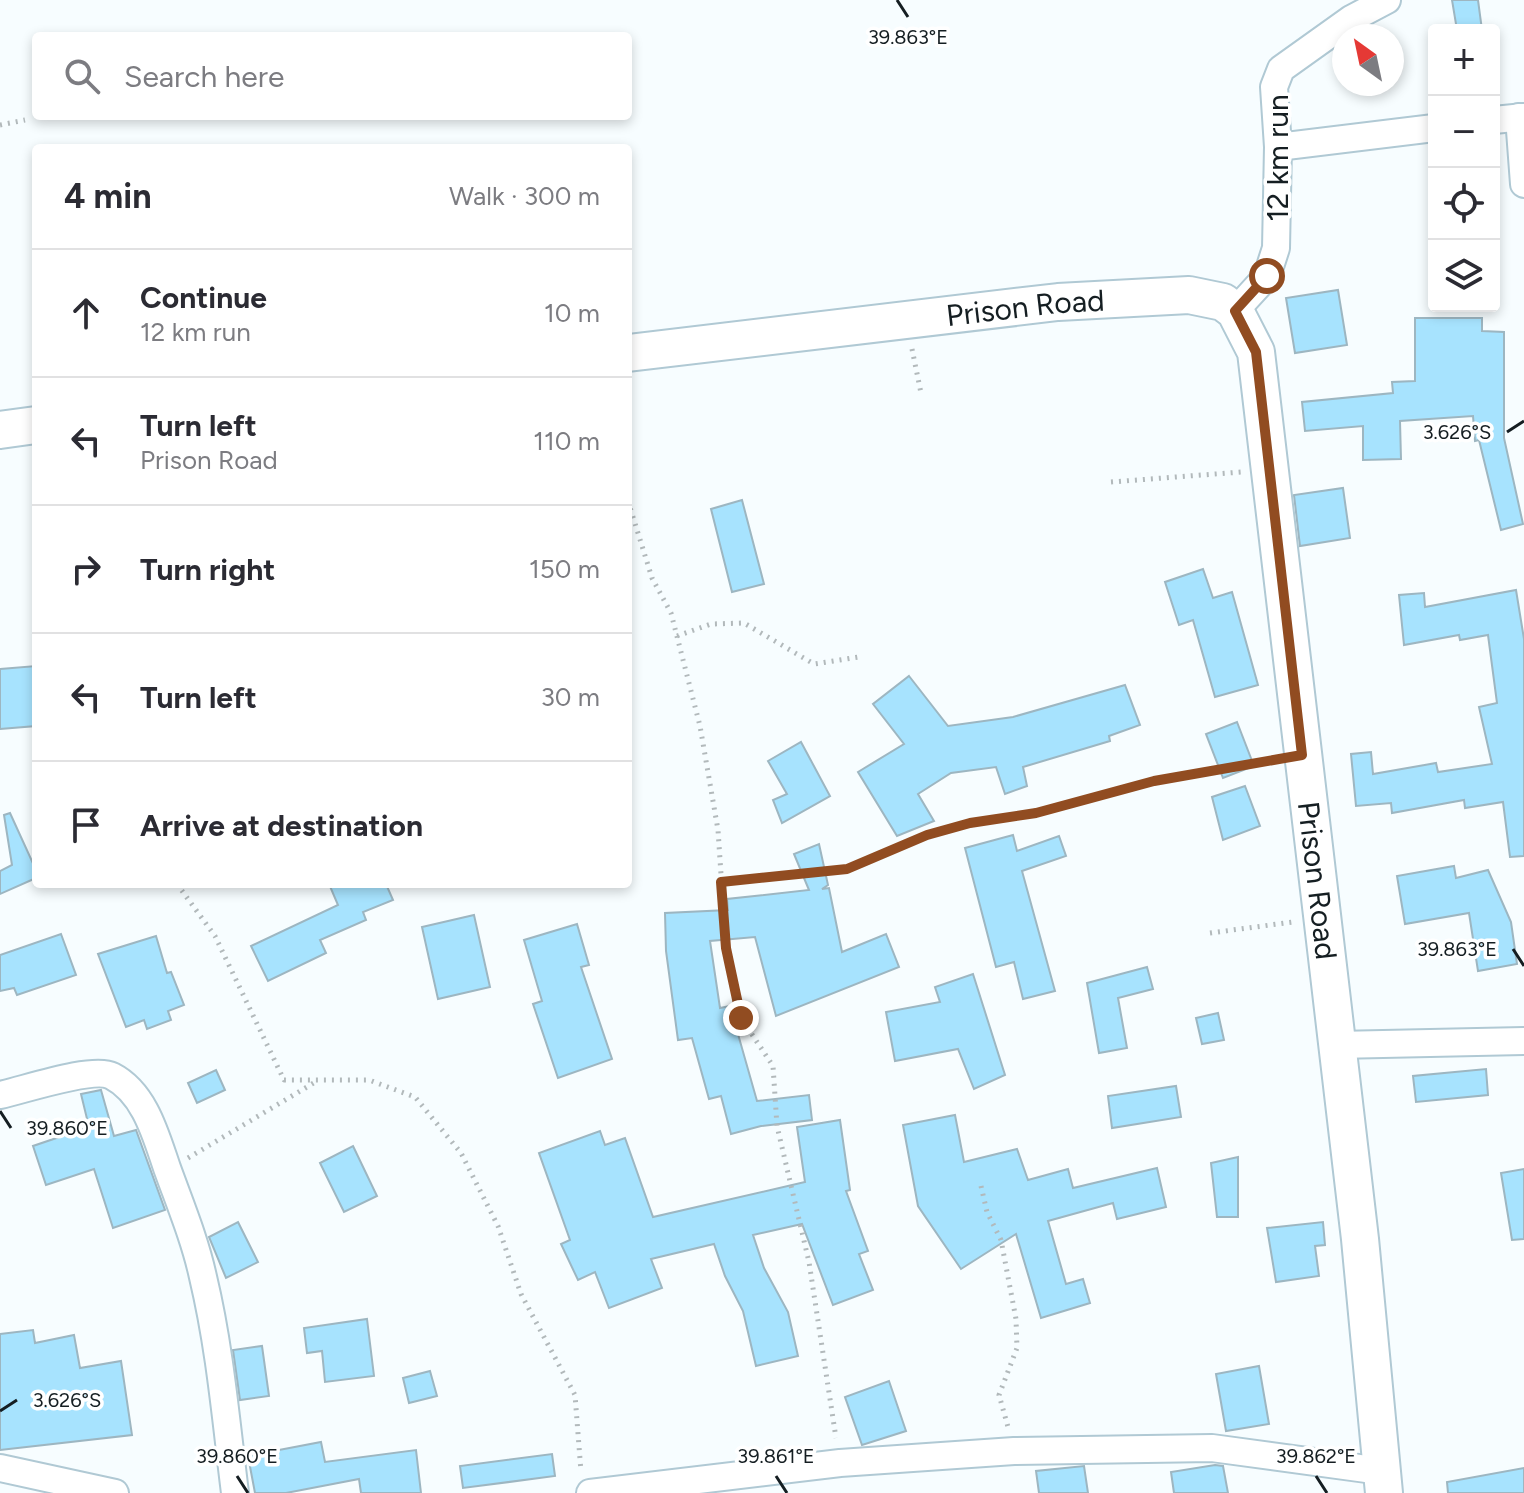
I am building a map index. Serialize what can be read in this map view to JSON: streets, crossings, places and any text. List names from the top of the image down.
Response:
{
  "streets": {
    "street": ["12 km run", "Prison Road"]
  },
  "crossings": [
    ["12 km run", "Prison Road"]
  ],
  "north": "top left",
  "page": {
    "map_buttons": ["+", "−"],
    "search": "Search here",
    "heading": ["4 min", "Walk · 300 m"],
    "list": [
      ["Continue", "12 km run", "10 m"],
      ["Turn left", "Prison Road", "110 m"],
      ["Turn right", "150 m"],
      ["Turn left", "30 m"],
      "Arrive at destination"
    ]
  },
  "coordinates": [
    "39.863°E",
    "3.626°S",
    "39.860°E",
    "39.861°E",
    "39.862°E"
  ]
}
